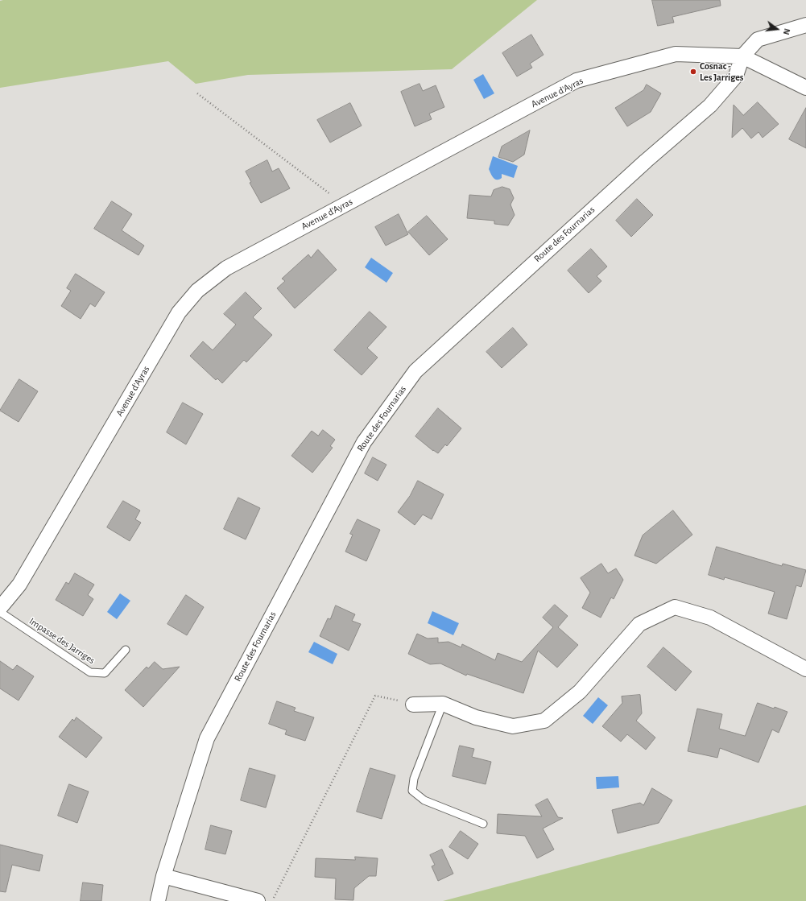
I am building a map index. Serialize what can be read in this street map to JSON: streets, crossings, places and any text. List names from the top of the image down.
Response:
{
  "streets": {
    "street": ["Avenue d'Ayras", "Route des Fournarias"],
    "lane": ["Impasse des Jarriges"]
  },
  "crossings": [
    ["Avenue d'Ayras", "Route des Fournarias"]
  ],
  "places": ["Cosnac - Les Jarriges"],
  "north": "right"
}
